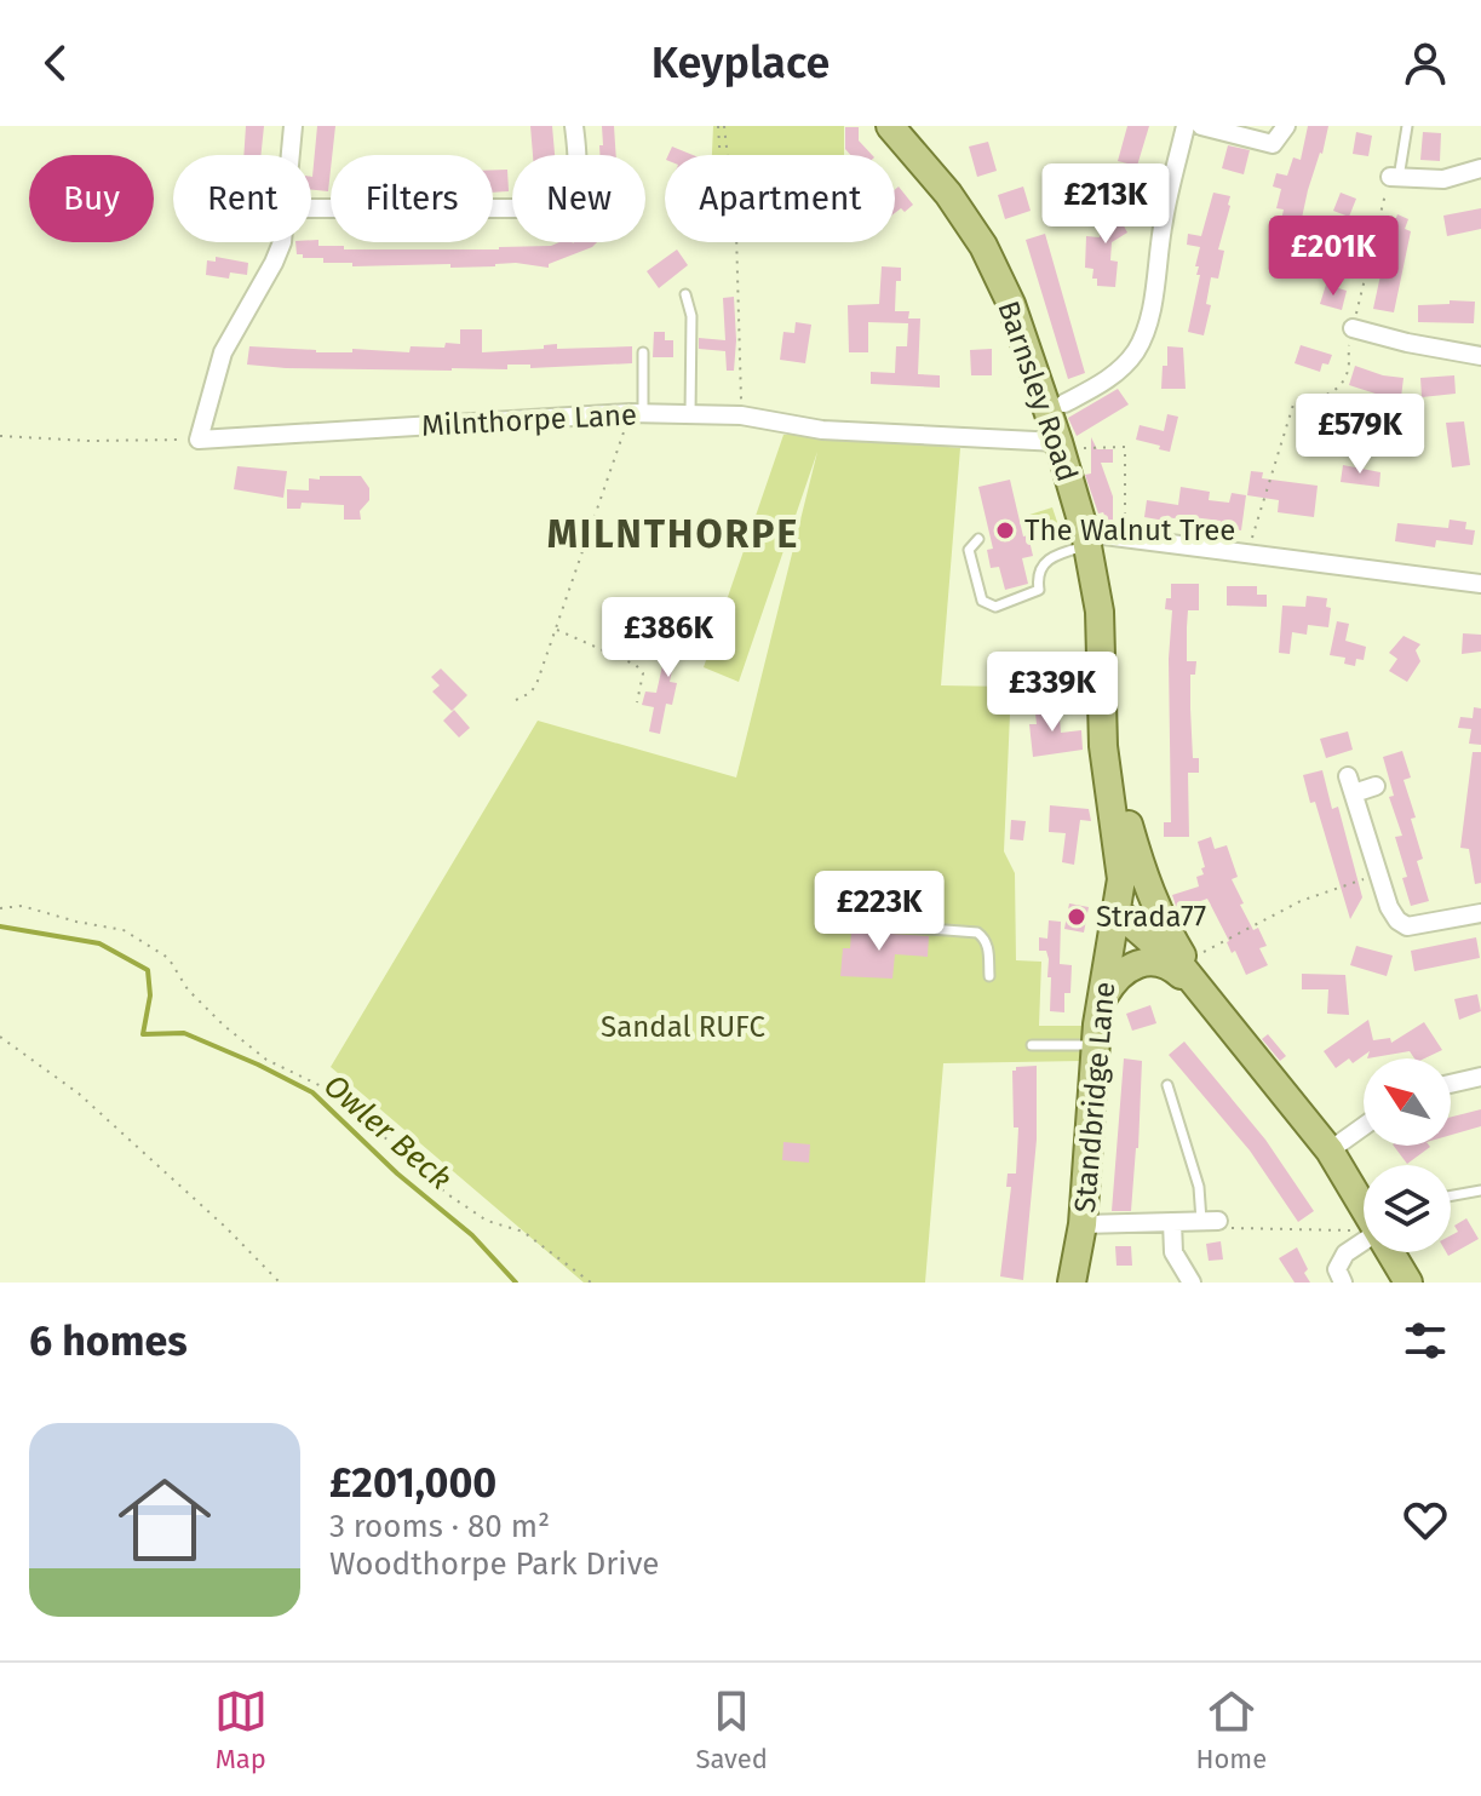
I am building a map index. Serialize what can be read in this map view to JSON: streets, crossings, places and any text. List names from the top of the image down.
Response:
{
  "streets": {
    "main road": ["Barnsley Road", "Standbridge Lane"],
    "street": ["Milnthorpe Lane"]
  },
  "crossings": [
    ["Barnsley Road", "Milnthorpe Lane"],
    ["Barnsley Road", "Standbridge Lane"]
  ],
  "districts": ["MILNTHORPE"],
  "water": ["Owler Beck"],
  "parks": ["Sandal RUFC"],
  "places": ["The Walnut Tree", "Strada77"],
  "north": "top left",
  "page": {
    "header": "Keyplace",
    "chip": [
      "Buy",
      "Rent",
      "Filters",
      "New",
      "Apartment"
    ],
    "price": [
      "£213K",
      "£201K",
      "£579K",
      "£386K",
      "£339K",
      "£223K"
    ],
    "heading": "6 homes",
    "list": [
      {
        "name": "£201,000",
        "note": "3 rooms · 80 m² · Woodthorpe Park Drive"
      }
    ],
    "tabs": ["Map", "Saved", "Home"]
  }
}
